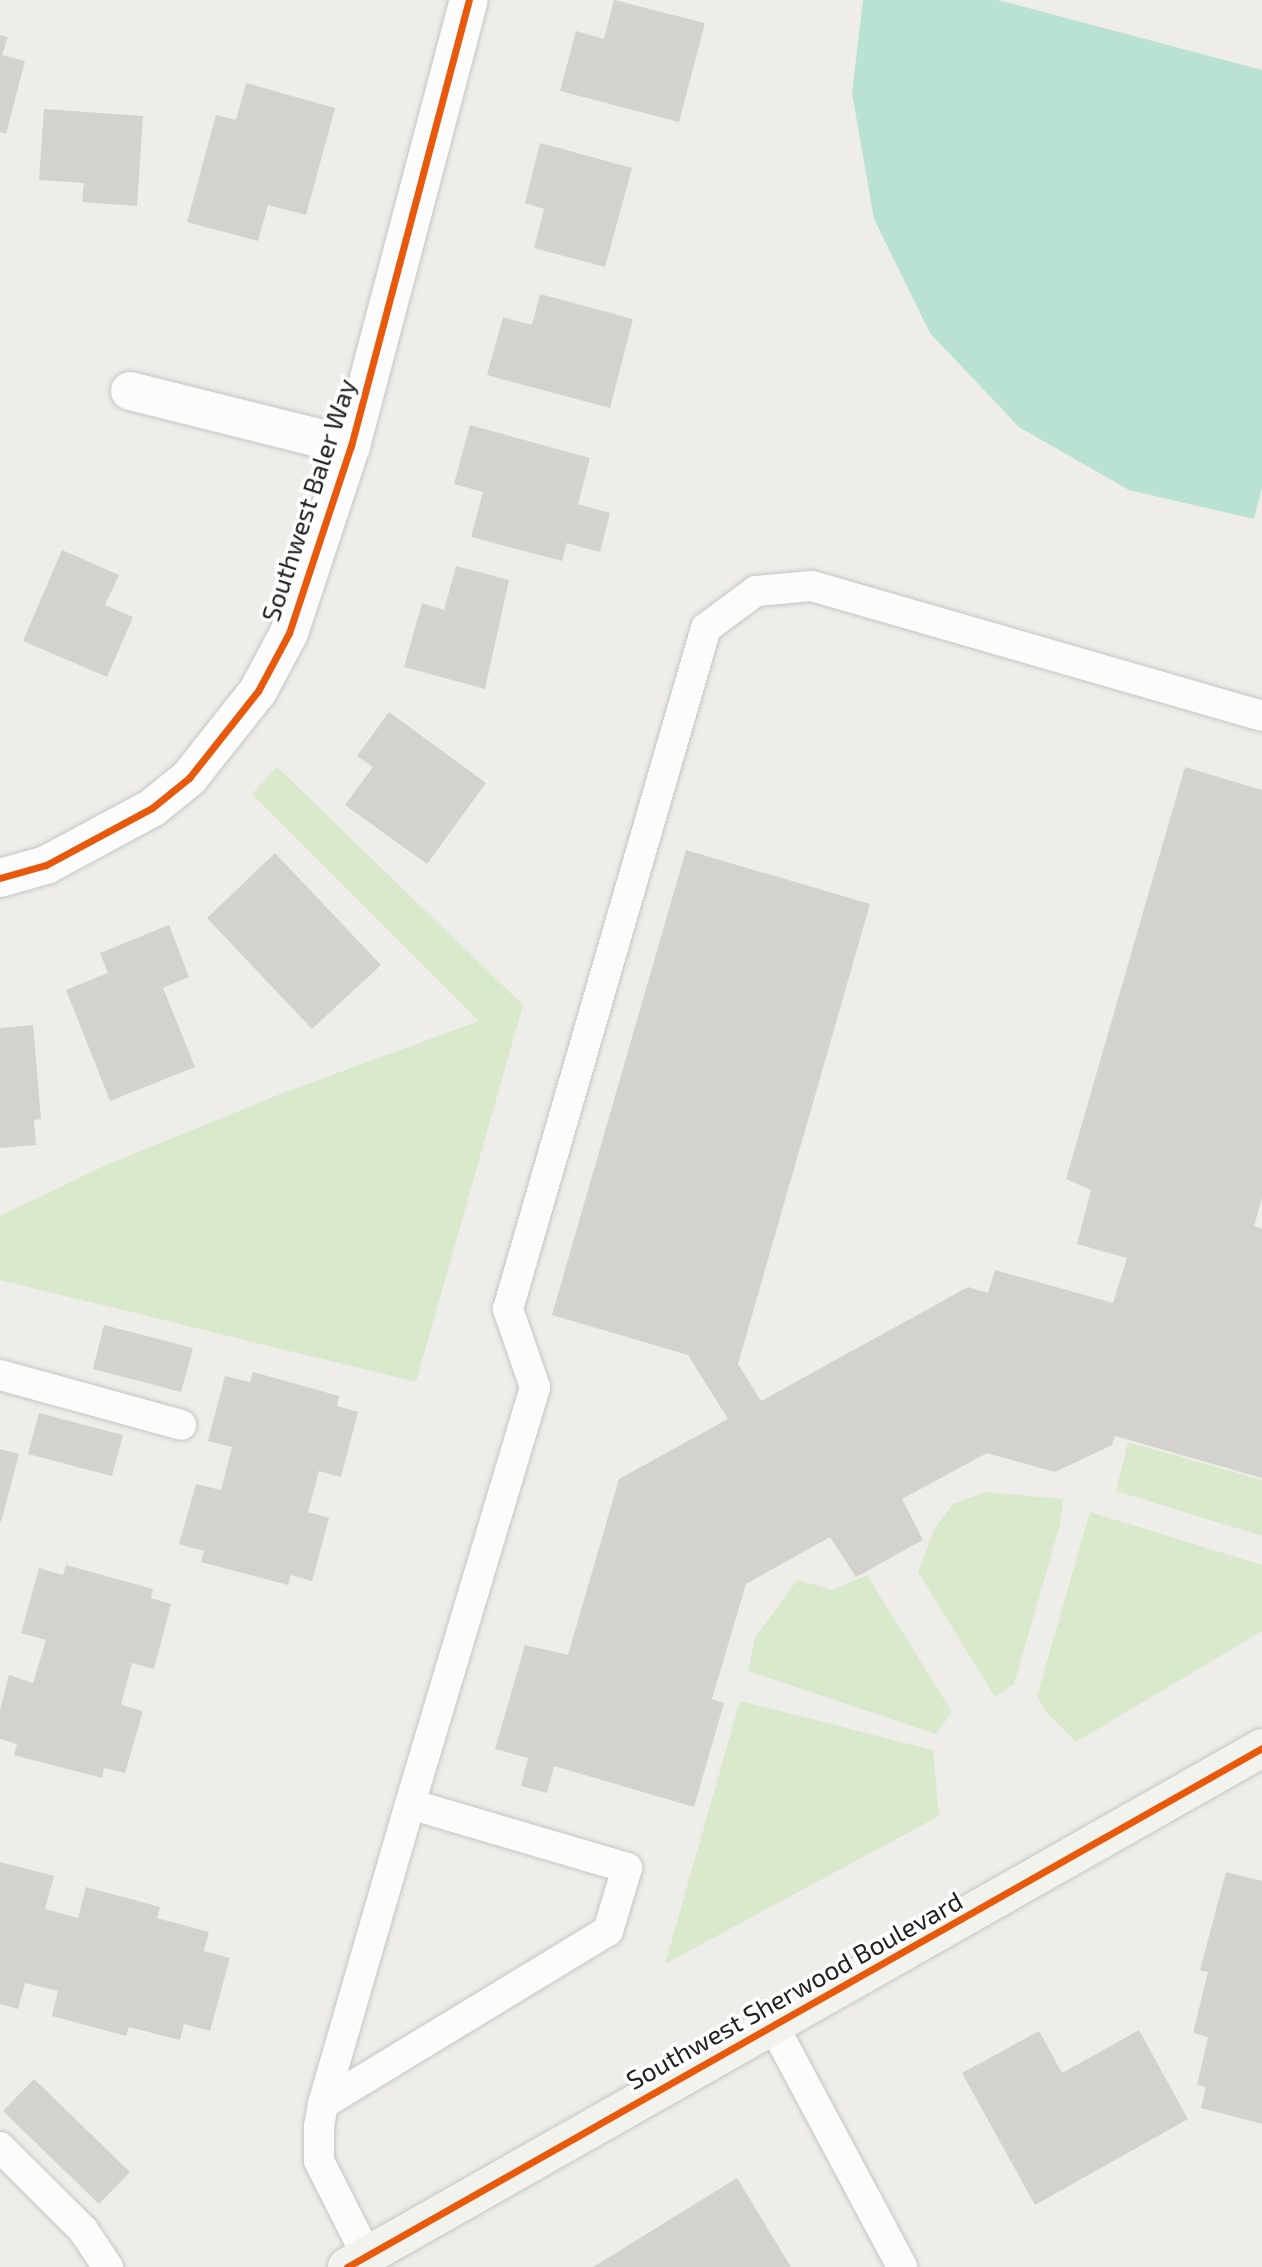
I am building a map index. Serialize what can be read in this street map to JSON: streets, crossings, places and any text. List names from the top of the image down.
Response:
{
  "streets": {
    "main road": ["Southwest Sherwood Boulevard"],
    "street": ["Southwest Baler Way"]
  }
}
